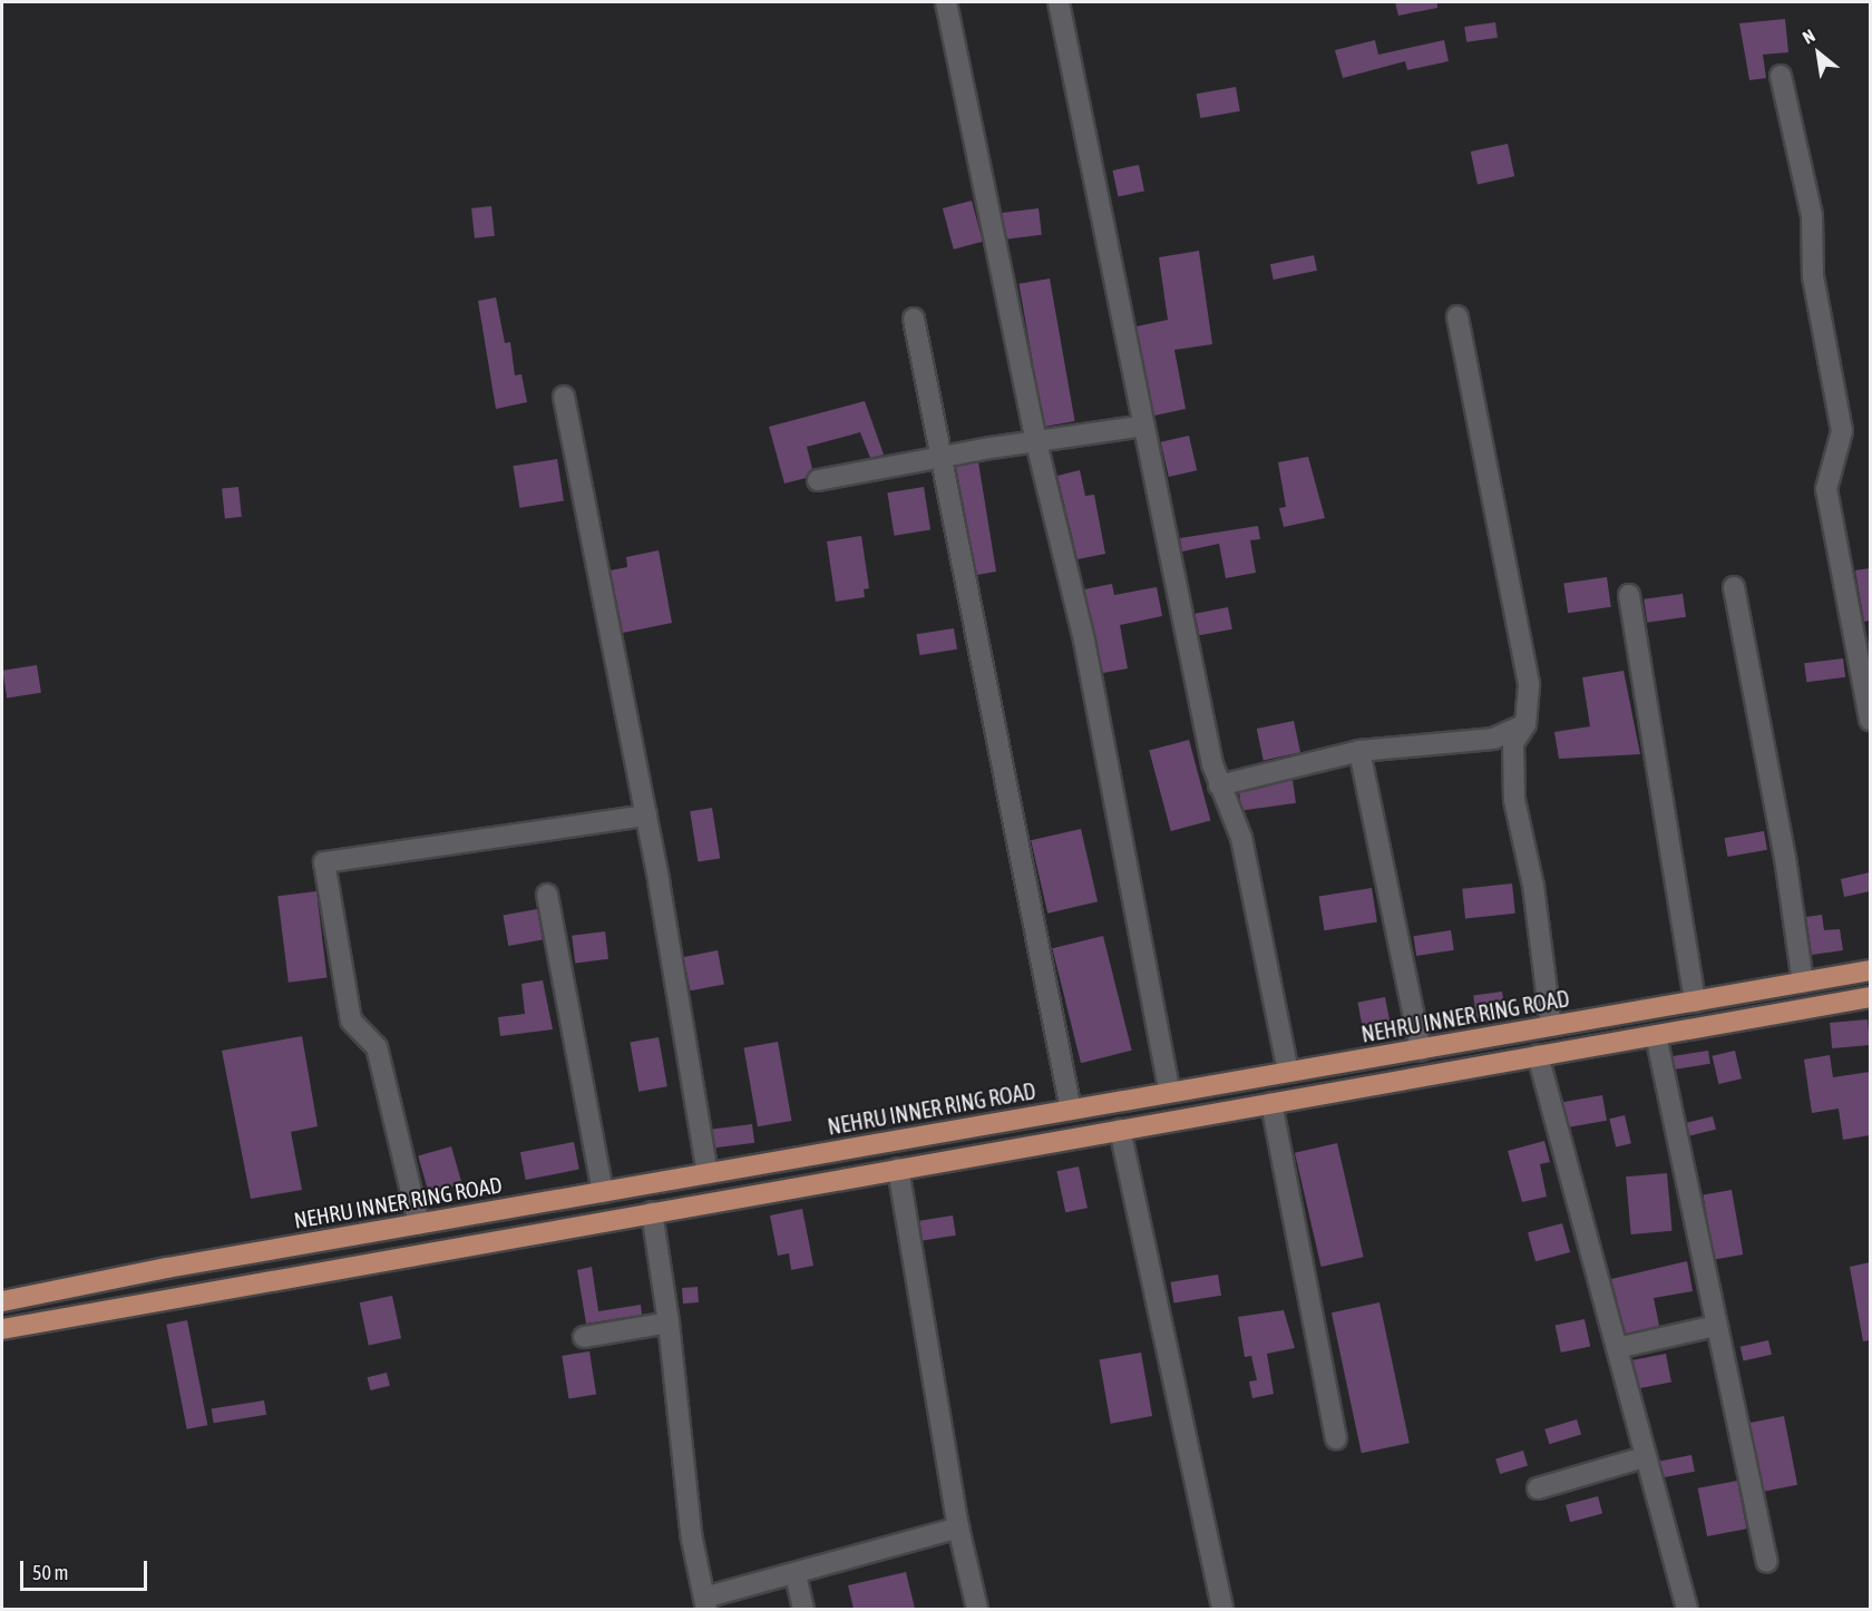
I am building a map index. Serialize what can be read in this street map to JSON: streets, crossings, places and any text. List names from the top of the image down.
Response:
{
  "streets": {
    "main road": ["NEHRU INNER RING ROAD"]
  },
  "scale_bar": "50 m",
  "north": "top left"
}
